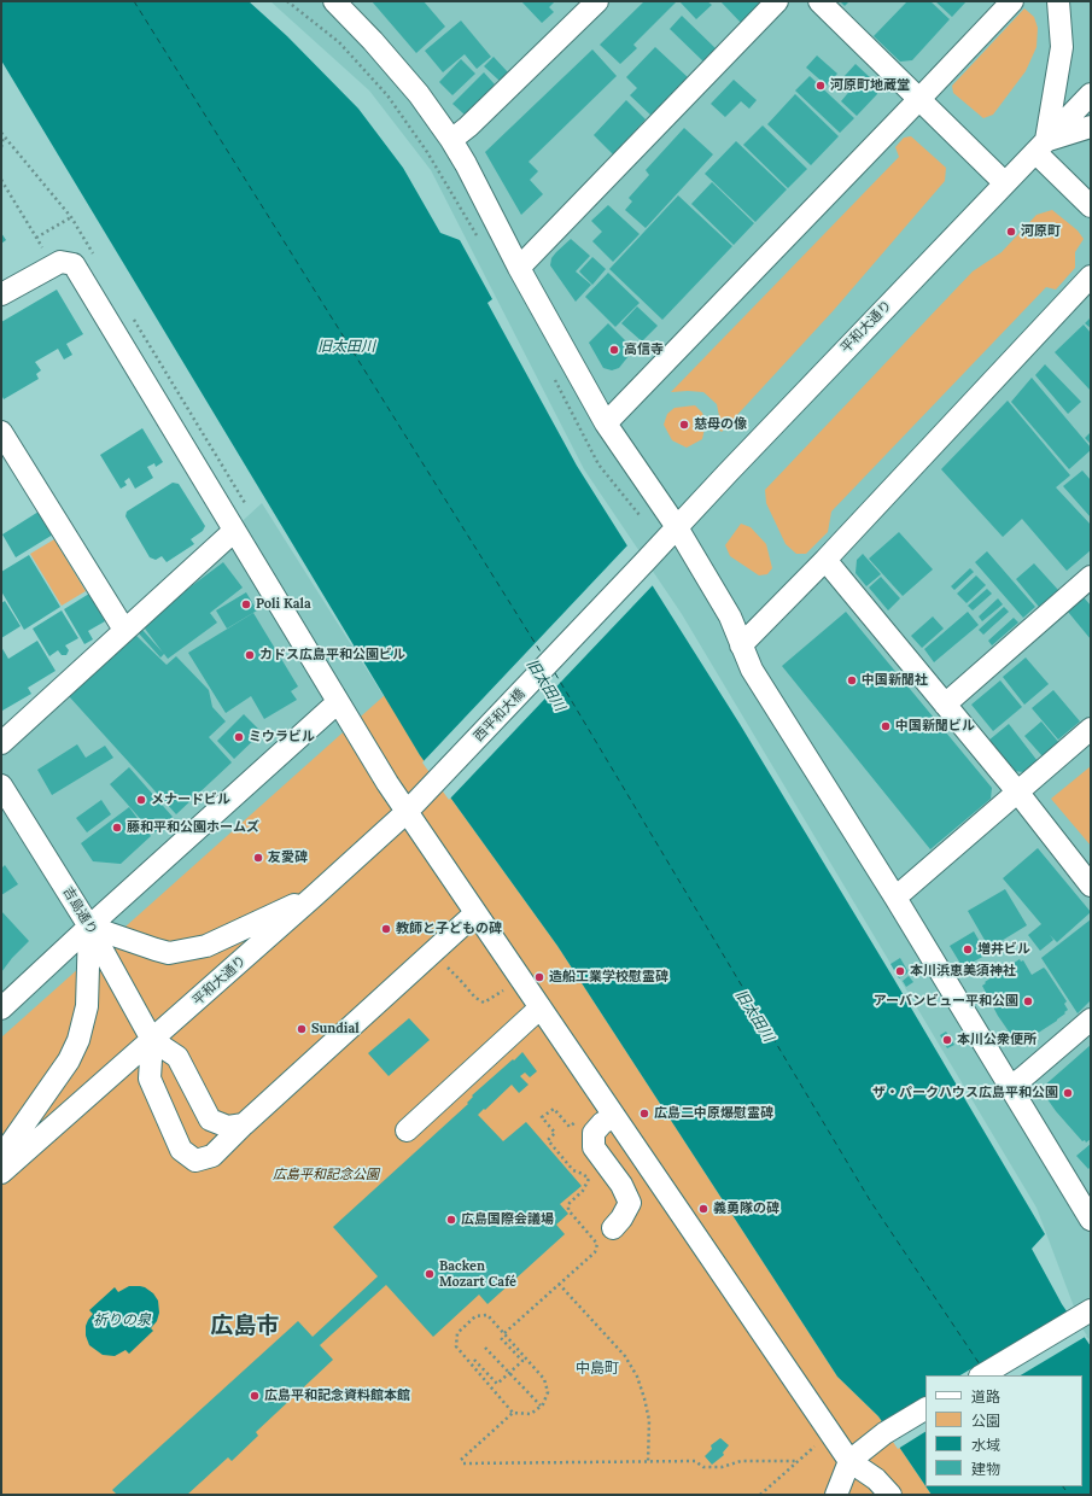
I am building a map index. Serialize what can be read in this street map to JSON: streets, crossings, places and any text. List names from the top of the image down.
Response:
{
  "streets": {
    "street": ["平和大通り", "西平和大橋", "吉島通り"]
  },
  "crossings": [
    ["平和大通り", "西平和大橋"],
    ["平和大通り", "吉島通り"]
  ],
  "districts": ["広島市", "中島町"],
  "water": ["旧太田川", "祈りの泉"],
  "parks": ["広島平和記念公園"],
  "places": [
    "河原町地蔵堂",
    "河原町",
    "高信寺",
    "慈母の像",
    "Poli Kala",
    "カドス広島平和公園ビル",
    "中国新聞社",
    "中国新聞ビル",
    "ミウラビル",
    "メナードビル",
    "藤和平和公園ホームズ",
    "友愛碑",
    "教師と子どもの碑",
    "増井ビル",
    "本川浜恵美須神社",
    "造船工業学校慰霊碑",
    "アーバンビュー平和公園",
    "Sundial",
    "本川公衆便所",
    "ザ・パークハウス広島平和公園",
    "広島二中原爆慰霊碑",
    "義勇隊の碑",
    "広島国際会議場",
    "Backen Mozart Café",
    "広島平和記念資料館本館"
  ],
  "legend": [
    "道路",
    "公園",
    "水域",
    "建物"
  ]
}
